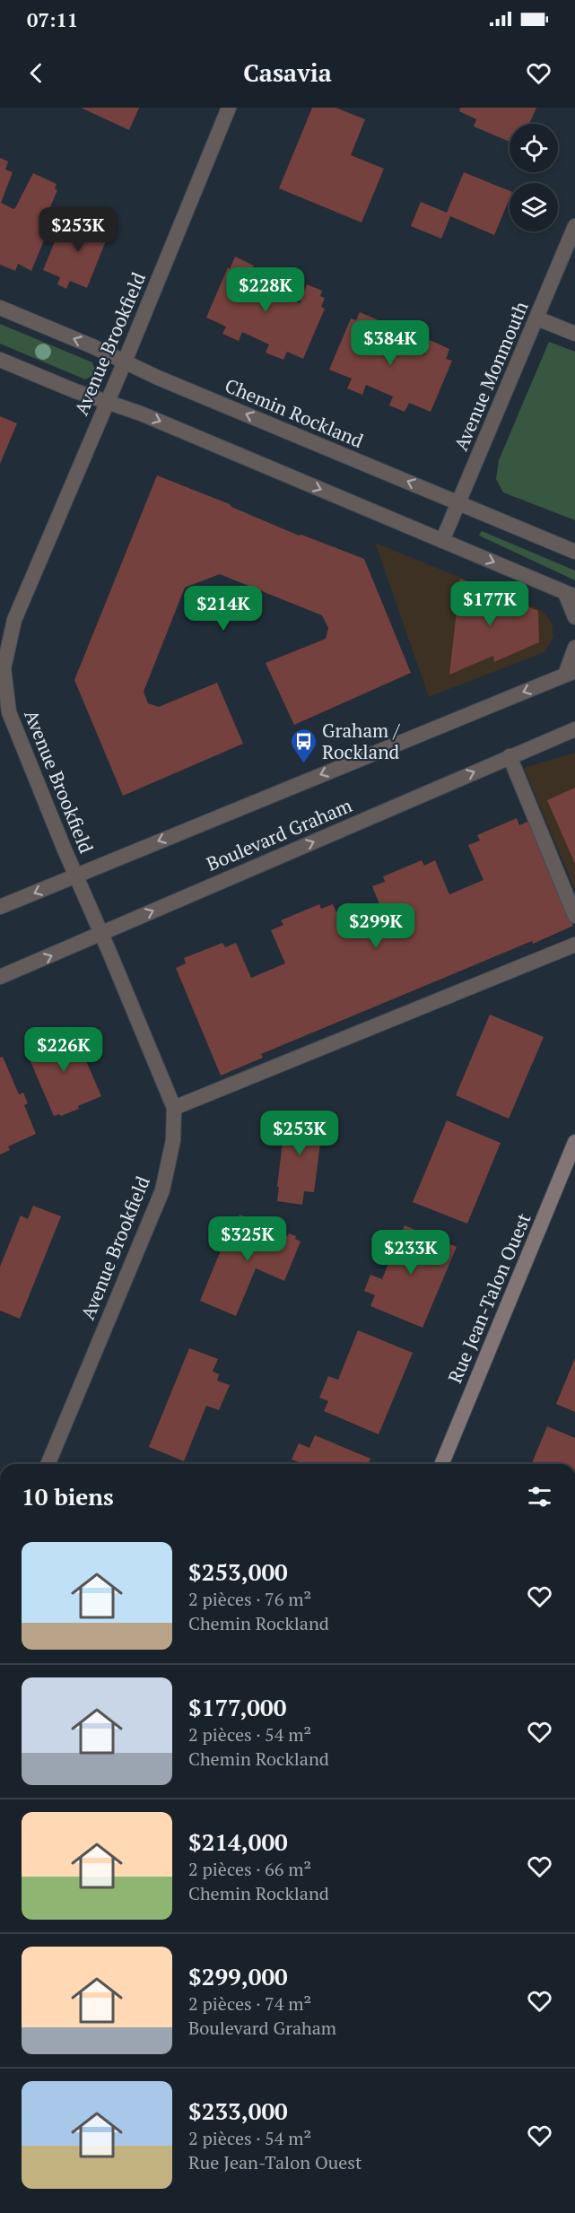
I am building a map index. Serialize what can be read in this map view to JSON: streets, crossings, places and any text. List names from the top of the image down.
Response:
{
  "streets": {
    "main road": ["Rue Jean-Talon Ouest"],
    "street": [
      "Avenue Brookfield",
      "Avenue Monmouth",
      "Chemin Rockland",
      "Boulevard Graham"
    ]
  },
  "crossings": [
    ["Avenue Brookfield", "Chemin Rockland"],
    ["Avenue Brookfield", "Boulevard Graham"],
    ["Avenue Monmouth", "Chemin Rockland"]
  ],
  "places": {
    "bus stop": ["Graham / Rockland"]
  },
  "page": {
    "status": "07:11",
    "header": "Casavia",
    "price": [
      "$253K",
      "$228K",
      "$384K",
      "$177K",
      "$214K",
      "$299K",
      "$226K",
      "$253K",
      "$325K",
      "$233K"
    ],
    "heading": "10 biens",
    "list": [
      {
        "name": "$253,000",
        "note": "2 pièces · 76 m² · Chemin Rockland"
      },
      {
        "name": "$177,000",
        "note": "2 pièces · 54 m² · Chemin Rockland"
      },
      {
        "name": "$214,000",
        "note": "2 pièces · 66 m² · Chemin Rockland"
      },
      {
        "name": "$299,000",
        "note": "2 pièces · 74 m² · Boulevard Graham"
      },
      {
        "name": "$233,000",
        "note": "2 pièces · 54 m² · Rue Jean-Talon Ouest"
      }
    ]
  }
}
